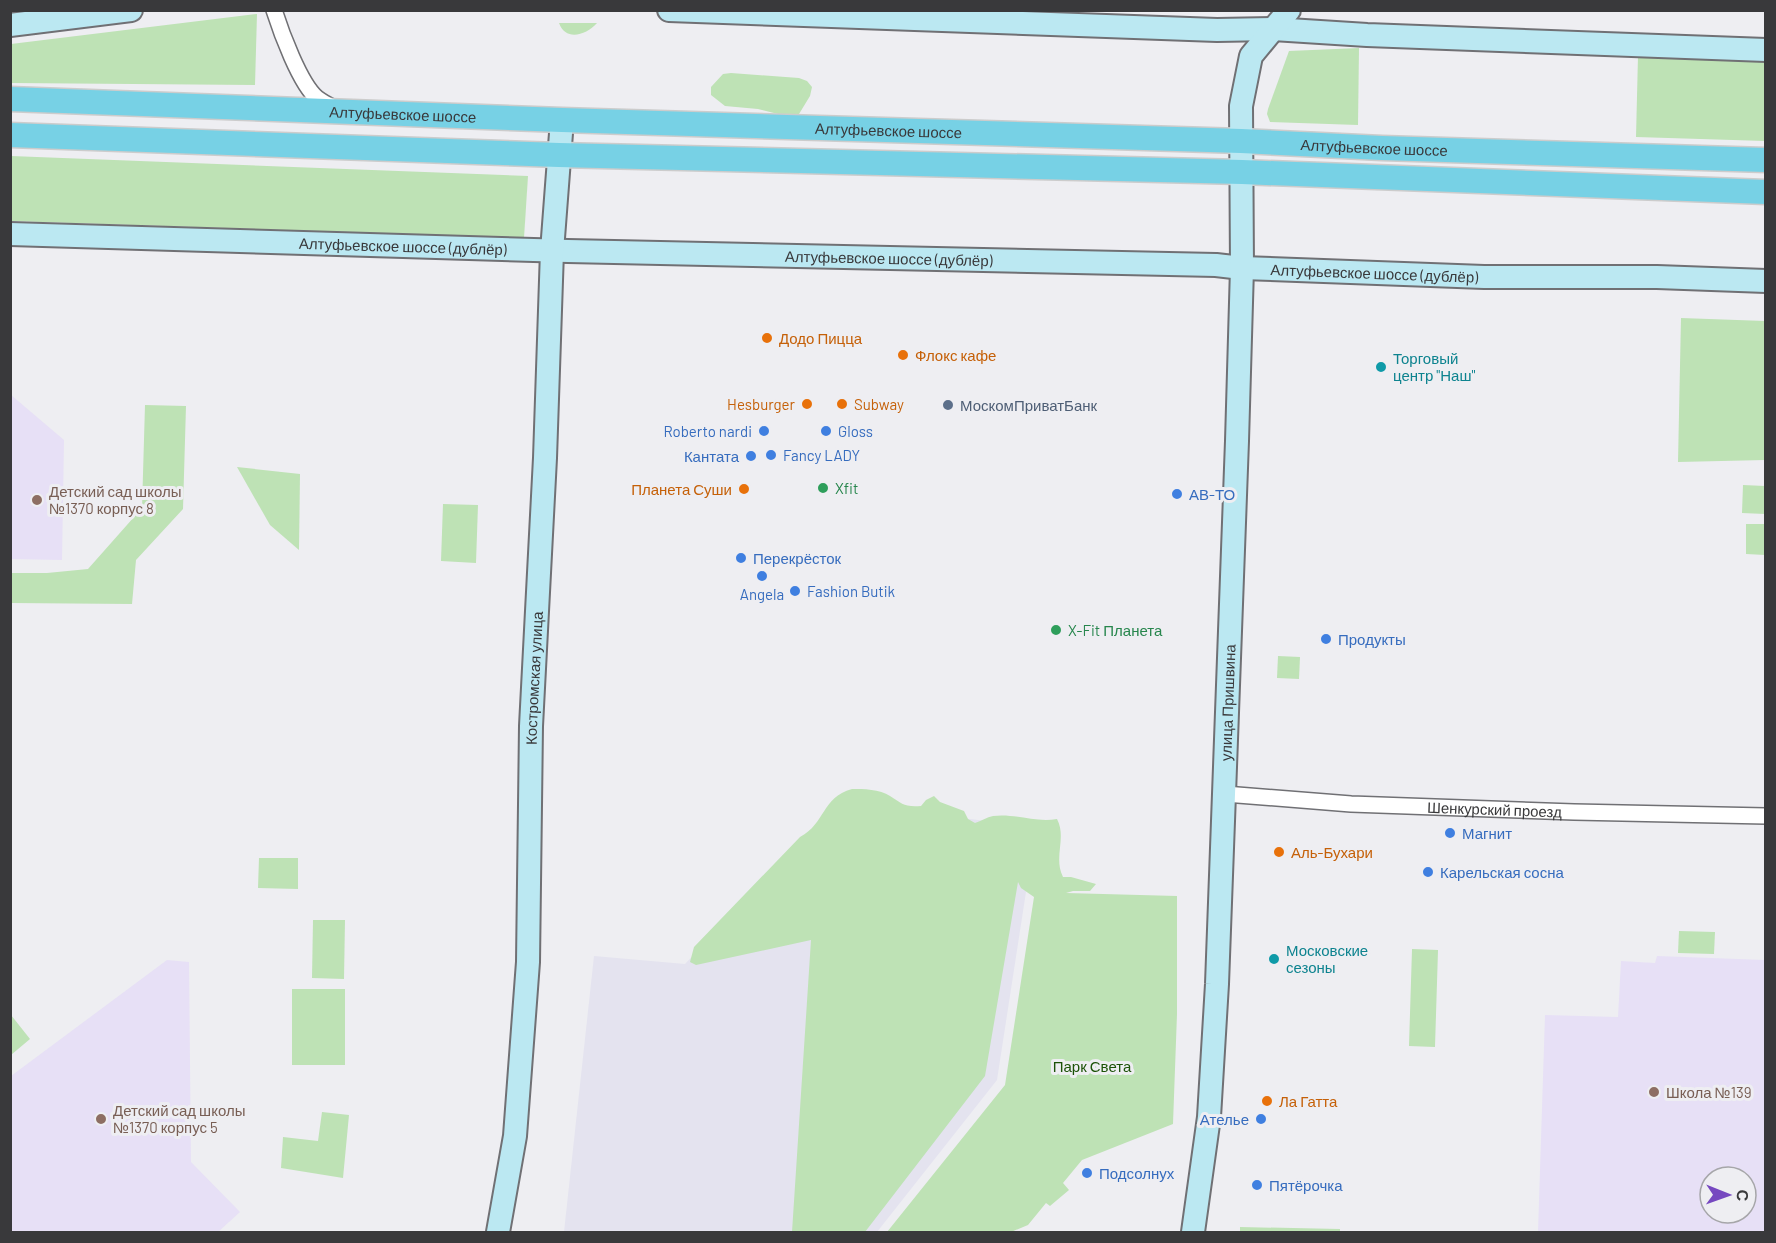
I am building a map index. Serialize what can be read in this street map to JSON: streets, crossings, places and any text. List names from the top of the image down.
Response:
{
  "streets": {
    "main road": ["Алтуфьевское шоссе"],
    "street": [
      "Алтуфьевское шоссе (дублёр)",
      "Костромская улица",
      "улица Пришвина",
      "Шенкурский проезд"
    ]
  },
  "crossings": [
    ["Алтуфьевское шоссе", "Костромская улица"],
    ["Алтуфьевское шоссе", "улица Пришвина"],
    ["Алтуфьевское шоссе (дублёр)", "Костромская улица"],
    ["Алтуфьевское шоссе (дублёр)", "улица Пришвина"],
    ["улица Пришвина", "Шенкурский проезд"]
  ],
  "parks": ["Парк Света"],
  "places": [
    "Додо Пицца",
    "Флокс кафе",
    "Торговый центр \"Наш\"",
    "Hesburger",
    "Subway",
    "МоскомПриватБанк",
    "Roberto nardi",
    "Gloss",
    "Fancy LADY",
    "Кантата",
    "Xfit",
    "Планета Суши",
    "АВ-ТО",
    "Детский сад школы №1370 корпус 8",
    "Перекрёсток",
    "Angela",
    "Fashion Butik",
    "X-Fit Планета",
    "Продукты",
    "Магнит",
    "Аль-Бухари",
    "Карельская сосна",
    "Московские сезоны",
    "Школа №139",
    "Ла Гатта",
    "Детский сад школы №1370 корпус 5",
    "Ателье",
    "Подсолнух",
    "Пятёрочка"
  ],
  "north": "right"
}
